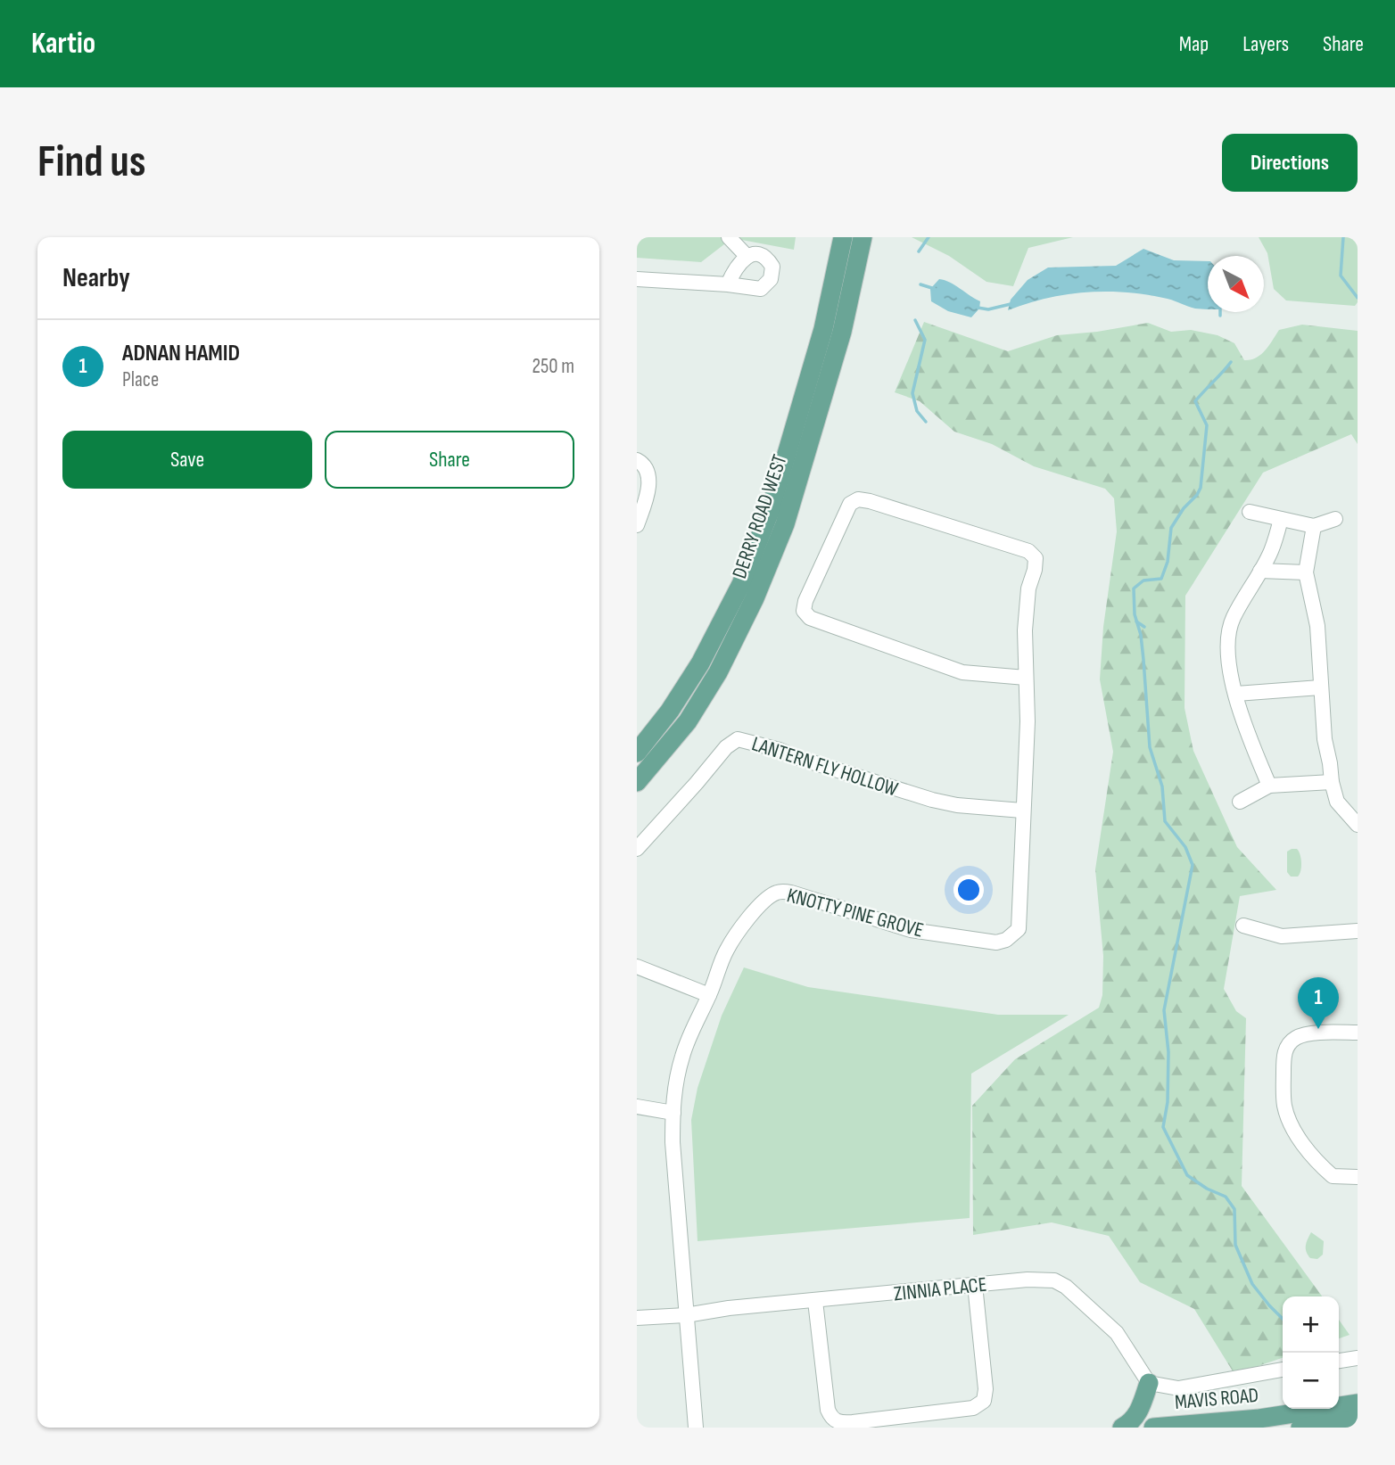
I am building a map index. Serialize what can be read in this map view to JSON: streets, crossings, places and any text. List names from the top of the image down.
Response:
{
  "streets": {
    "main road": ["DERRY ROAD WEST", "MAVIS ROAD"],
    "street": ["LANTERN FLY HOLLOW", "KNOTTY PINE GROVE", "ZINNIA PLACE"]
  },
  "crossings": [
    ["LANTERN FLY HOLLOW", "KNOTTY PINE GROVE"],
    ["KNOTTY PINE GROVE", "ZINNIA PLACE"]
  ],
  "north": "bottom right",
  "page": {
    "header": "Kartio",
    "nav": ["Map", "Layers", "Share"],
    "buttons": [
      "Directions",
      ["Save", "Share"]
    ],
    "title": "Find us",
    "heading": "Nearby",
    "list": [
      {
        "mark": "1",
        "name": "ADNAN HAMID",
        "note": "Place",
        "value": "250 m"
      }
    ],
    "pins": "1",
    "map_buttons": ["+", "−"]
  }
}
